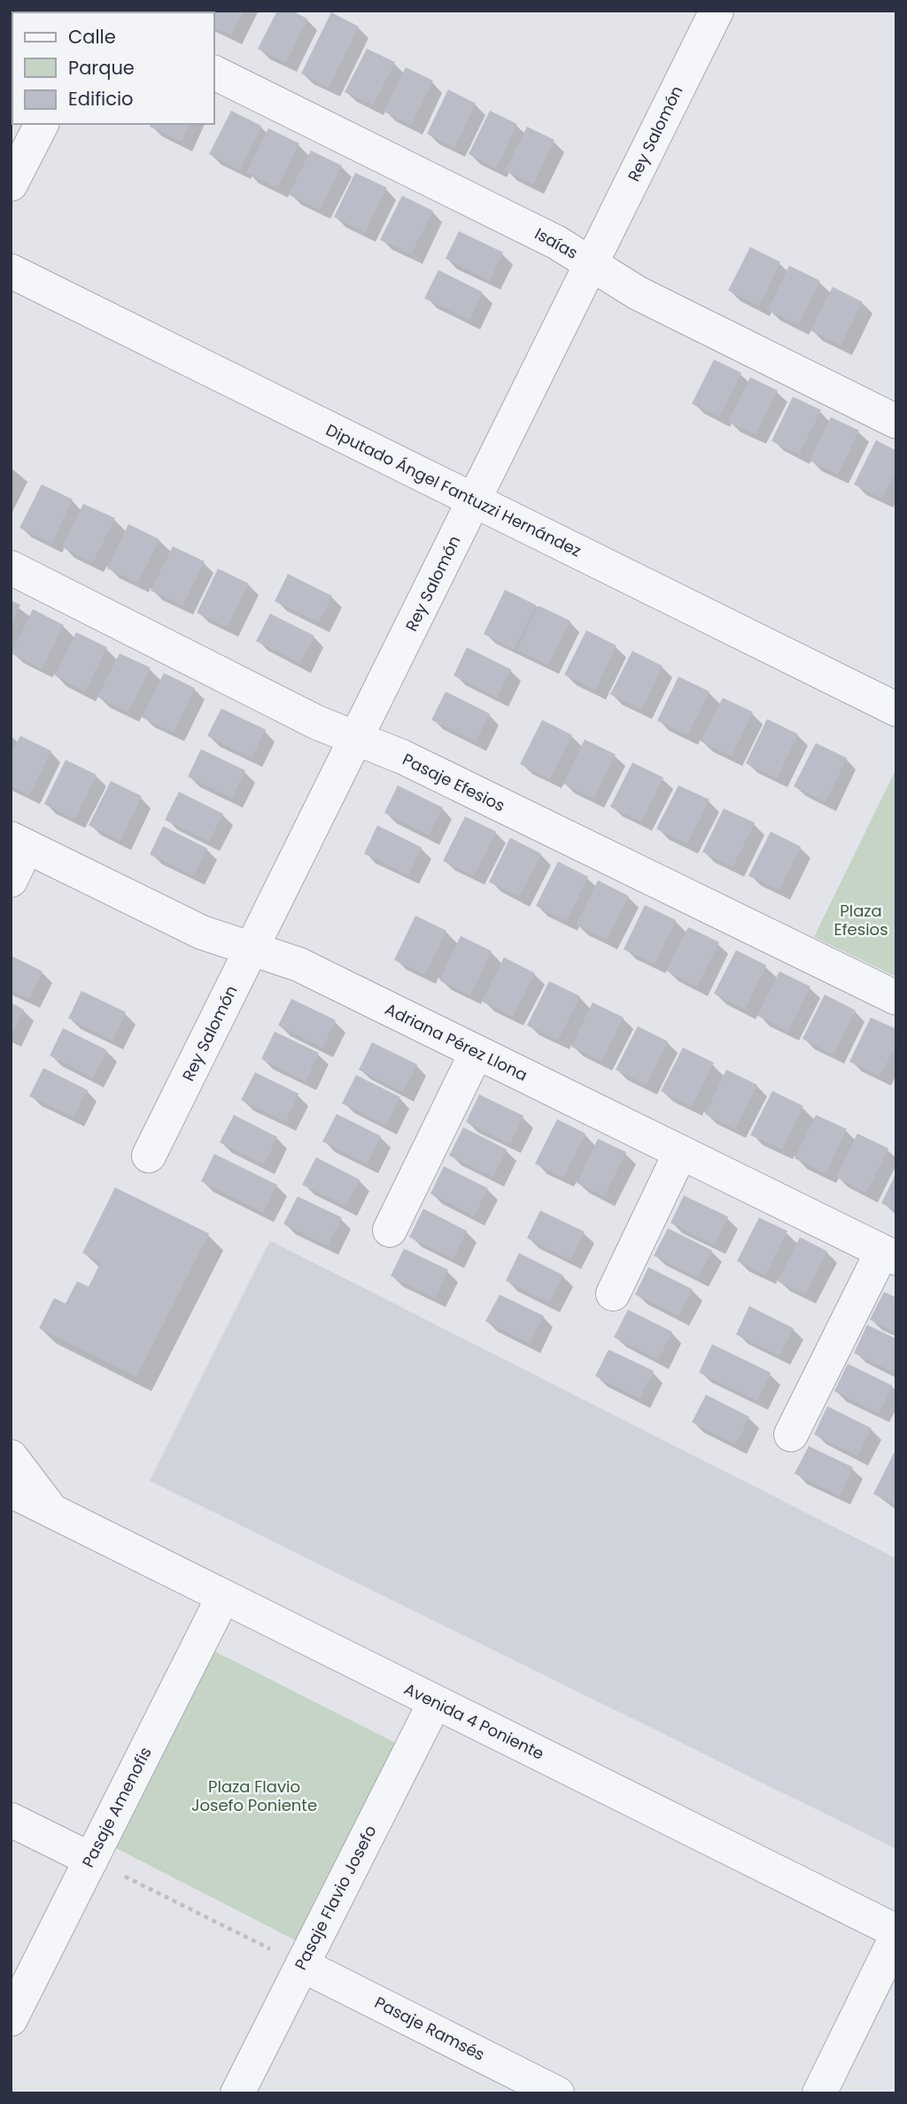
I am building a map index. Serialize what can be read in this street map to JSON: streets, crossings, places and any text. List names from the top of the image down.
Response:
{
  "streets": {
    "street": [
      "Rey Salomón",
      "Isaías",
      "Diputado Ángel Fantuzzi Hernández",
      "Pasaje Efesios",
      "Adriana Pérez Llona",
      "Avenida 4 Poniente",
      "Pasaje Amenofis",
      "Pasaje Flavio Josefo",
      "Pasaje Ramsés"
    ]
  },
  "crossings": [
    ["Rey Salomón", "Isaías"],
    ["Rey Salomón", "Diputado Ángel Fantuzzi Hernández"],
    ["Rey Salomón", "Pasaje Efesios"],
    ["Rey Salomón", "Adriana Pérez Llona"],
    ["Avenida 4 Poniente", "Pasaje Amenofis"],
    ["Avenida 4 Poniente", "Pasaje Flavio Josefo"],
    ["Pasaje Flavio Josefo", "Pasaje Ramsés"]
  ],
  "parks": ["Plaza Efesios", "Plaza Flavio Josefo Poniente"],
  "legend": ["Calle", "Parque", "Edificio"]
}
